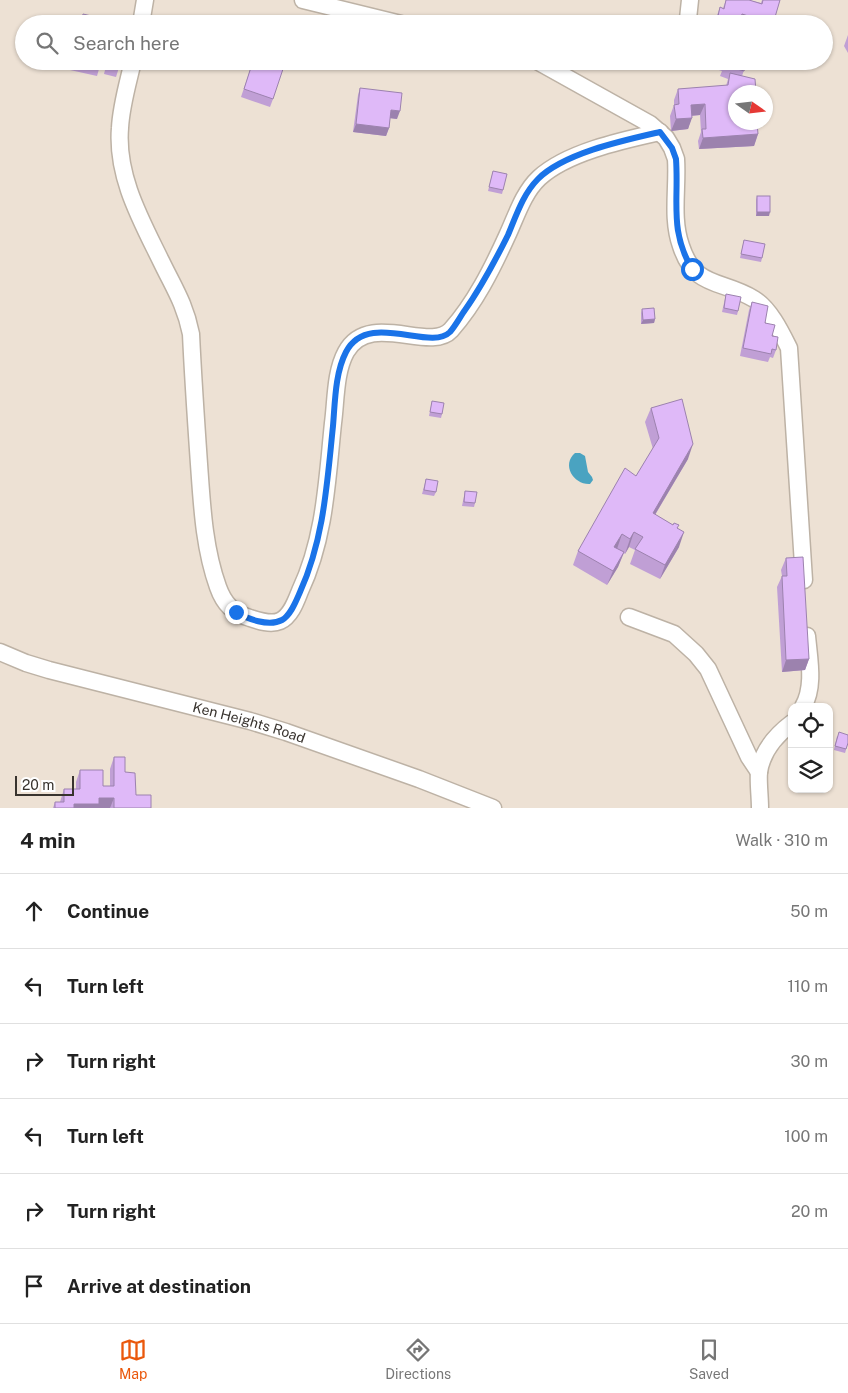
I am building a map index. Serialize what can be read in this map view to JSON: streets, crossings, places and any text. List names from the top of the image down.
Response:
{
  "streets": {
    "street": ["Ken Heights Road"]
  },
  "scale_bar": "20 m",
  "north": "right",
  "page": {
    "search": "Search here",
    "scale": "20 m",
    "heading": ["4 min", "Walk · 310 m"],
    "list": [
      ["Continue", "50 m"],
      ["Turn left", "110 m"],
      ["Turn right", "30 m"],
      ["Turn left", "100 m"],
      ["Turn right", "20 m"],
      "Arrive at destination"
    ],
    "nav": ["Map", "Directions", "Saved"]
  }
}
